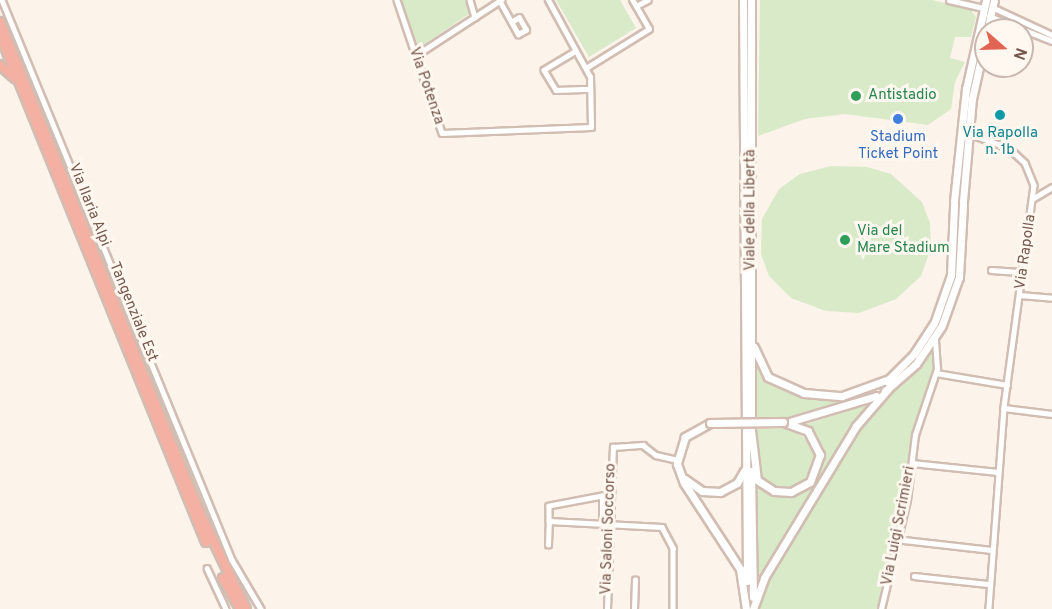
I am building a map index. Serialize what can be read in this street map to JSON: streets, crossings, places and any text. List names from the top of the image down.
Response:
{
  "streets": {
    "highway": ["Tangenziale Est"],
    "main road": ["Viale della Libertà"],
    "street": [
      "Via Potenza",
      "Via Ilaria Alpi",
      "Via Rapolla",
      "Via Luigi Scrimieri",
      "Via Saloni Soccorso"
    ]
  },
  "places": [
    "Antistadio",
    "Via Rapolla n. 1b",
    "Stadium Ticket Point",
    "Via del Mare Stadium"
  ],
  "north": "right"
}
